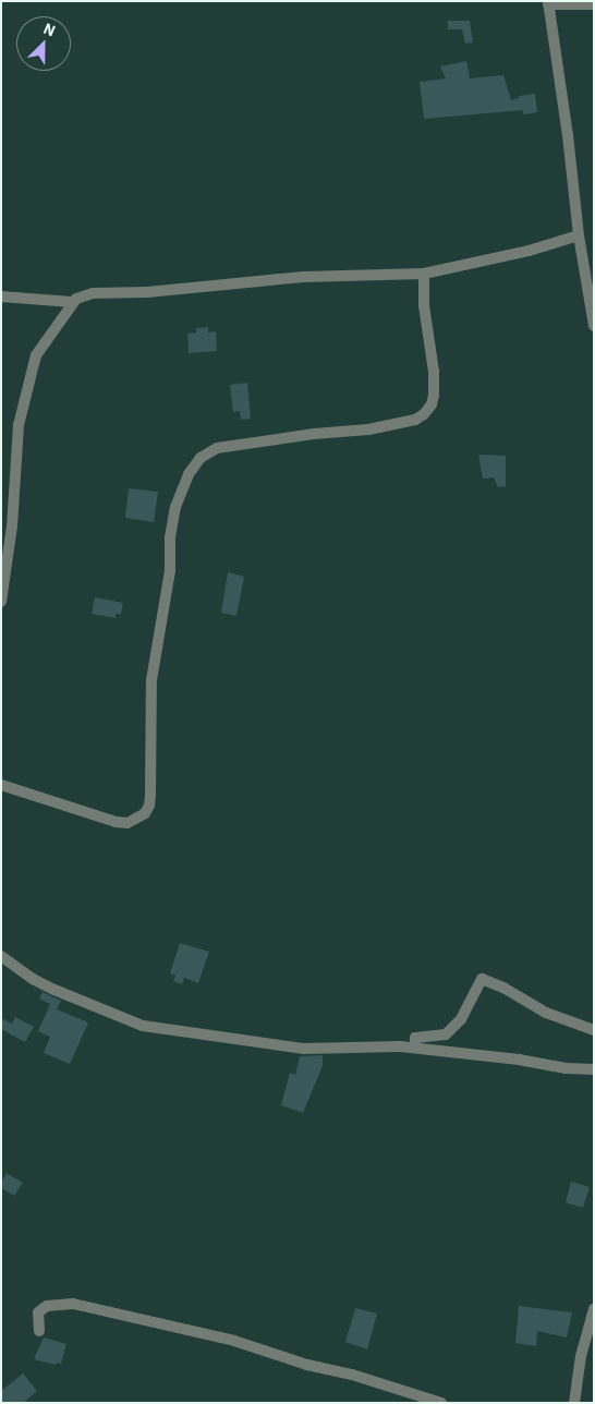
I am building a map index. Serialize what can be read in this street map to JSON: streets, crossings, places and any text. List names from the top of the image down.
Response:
{
  "north": "top right"
}
